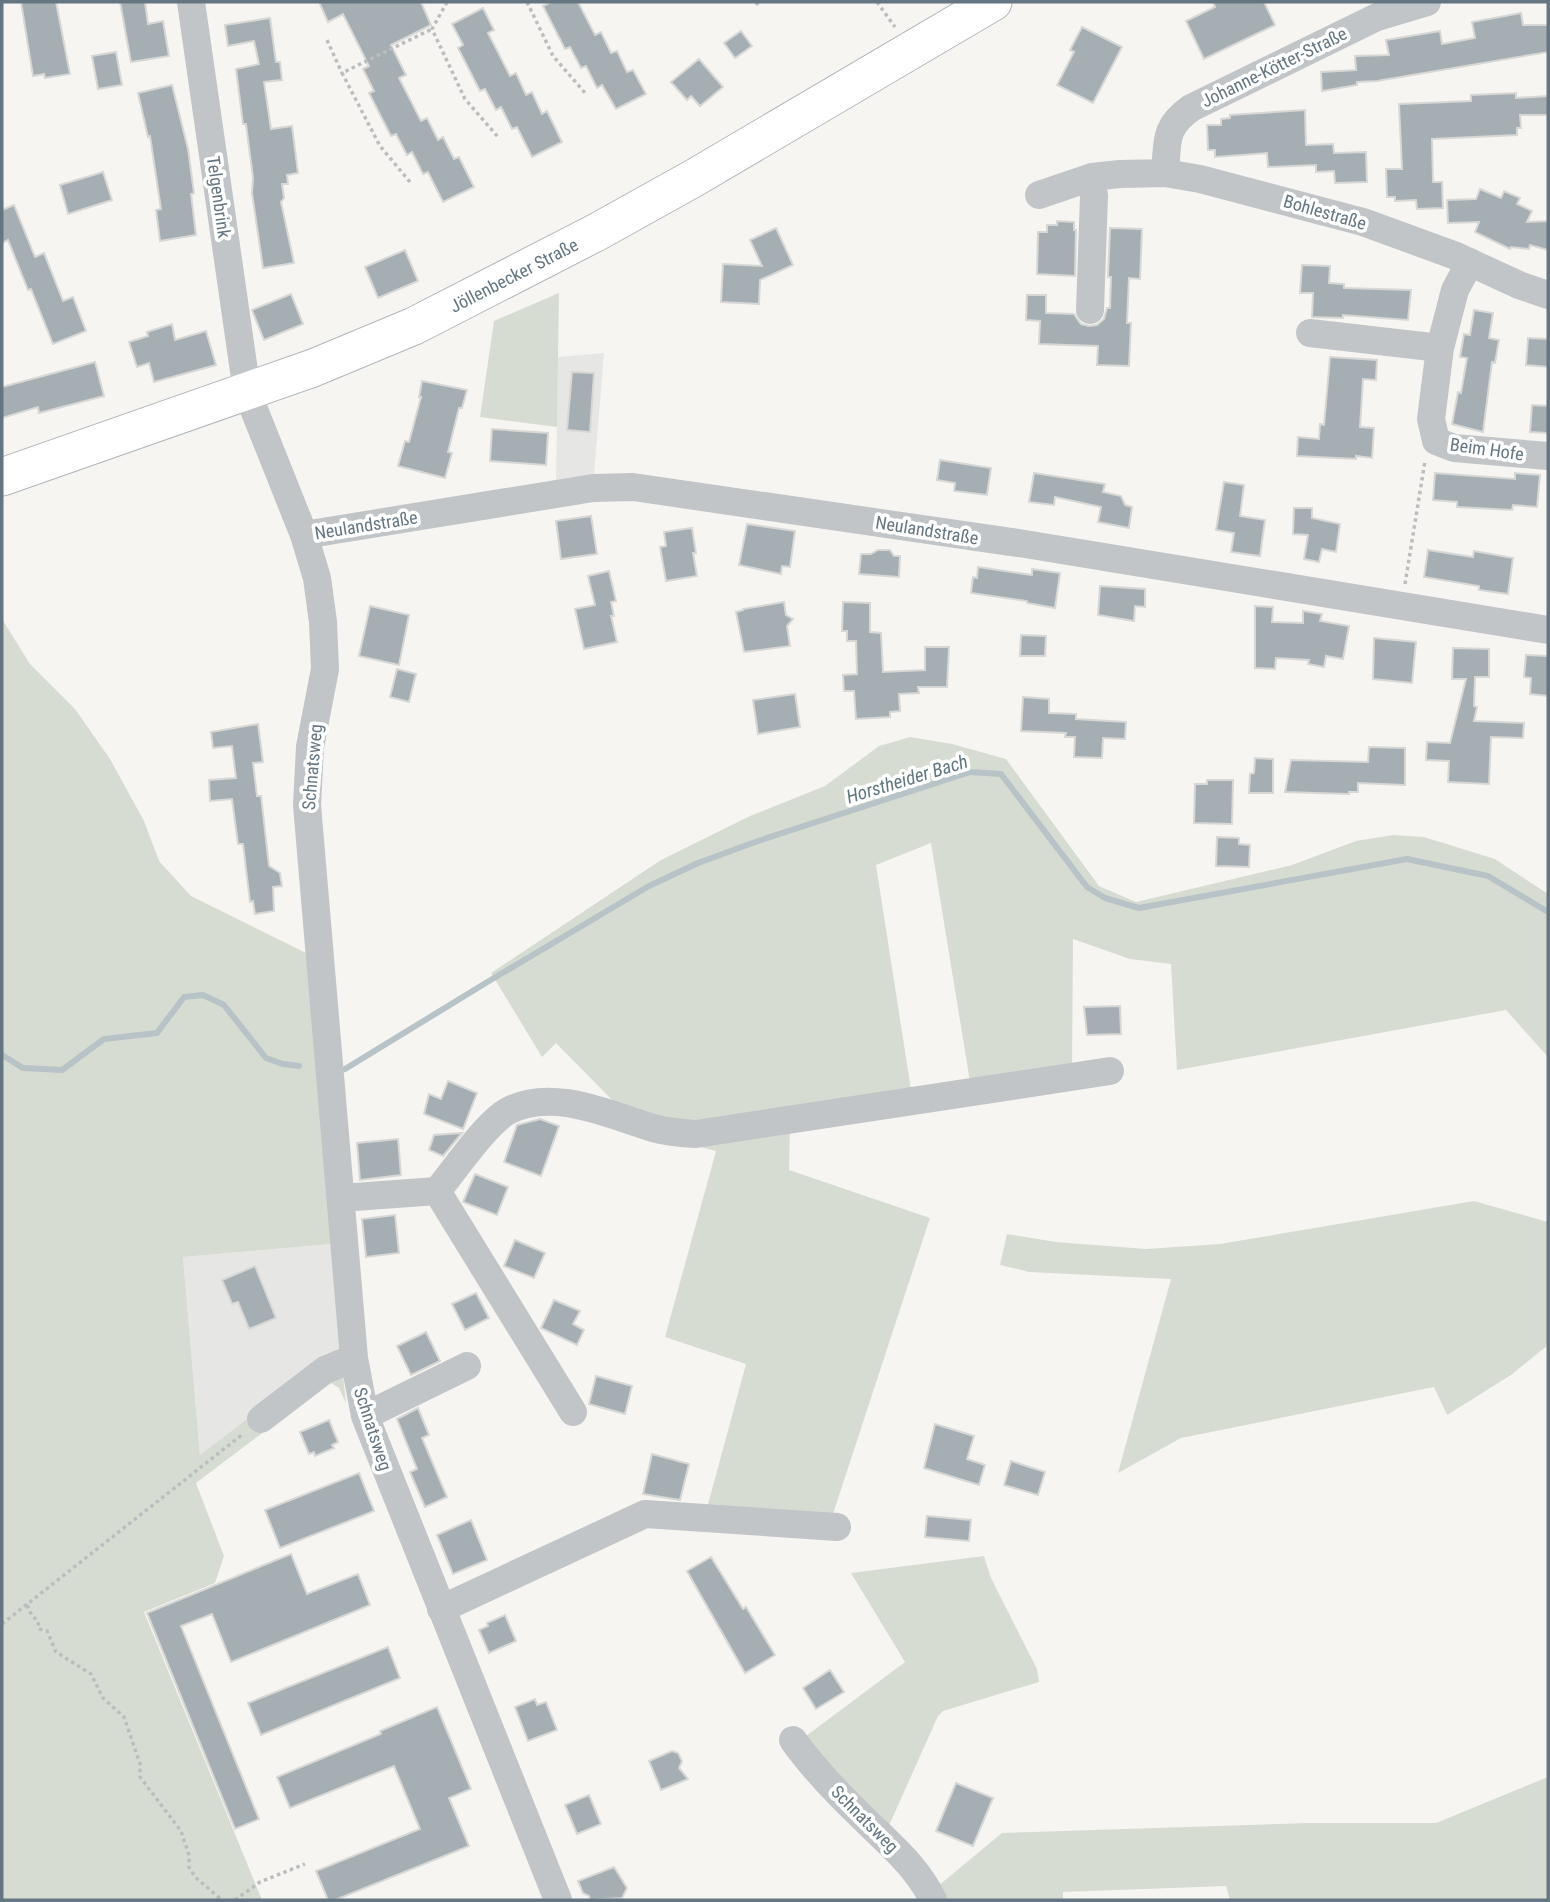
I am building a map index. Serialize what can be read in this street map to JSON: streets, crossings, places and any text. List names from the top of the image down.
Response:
{
  "streets": {
    "main road": ["Jöllenbecker Straße"],
    "street": [
      "Johanne-Kötter-Straße",
      "Telgenbrink",
      "Bohlestraße",
      "Beim Hofe",
      "Neulandstraße",
      "Schnatsweg"
    ]
  },
  "crossings": [
    ["Johanne-Kötter-Straße", "Bohlestraße"],
    ["Telgenbrink", "Jöllenbecker Straße"],
    ["Telgenbrink", "Schnatsweg"],
    ["Bohlestraße", "Beim Hofe"],
    ["Jöllenbecker Straße", "Schnatsweg"],
    ["Neulandstraße", "Schnatsweg"]
  ],
  "water": ["Horstheider Bach"]
}
